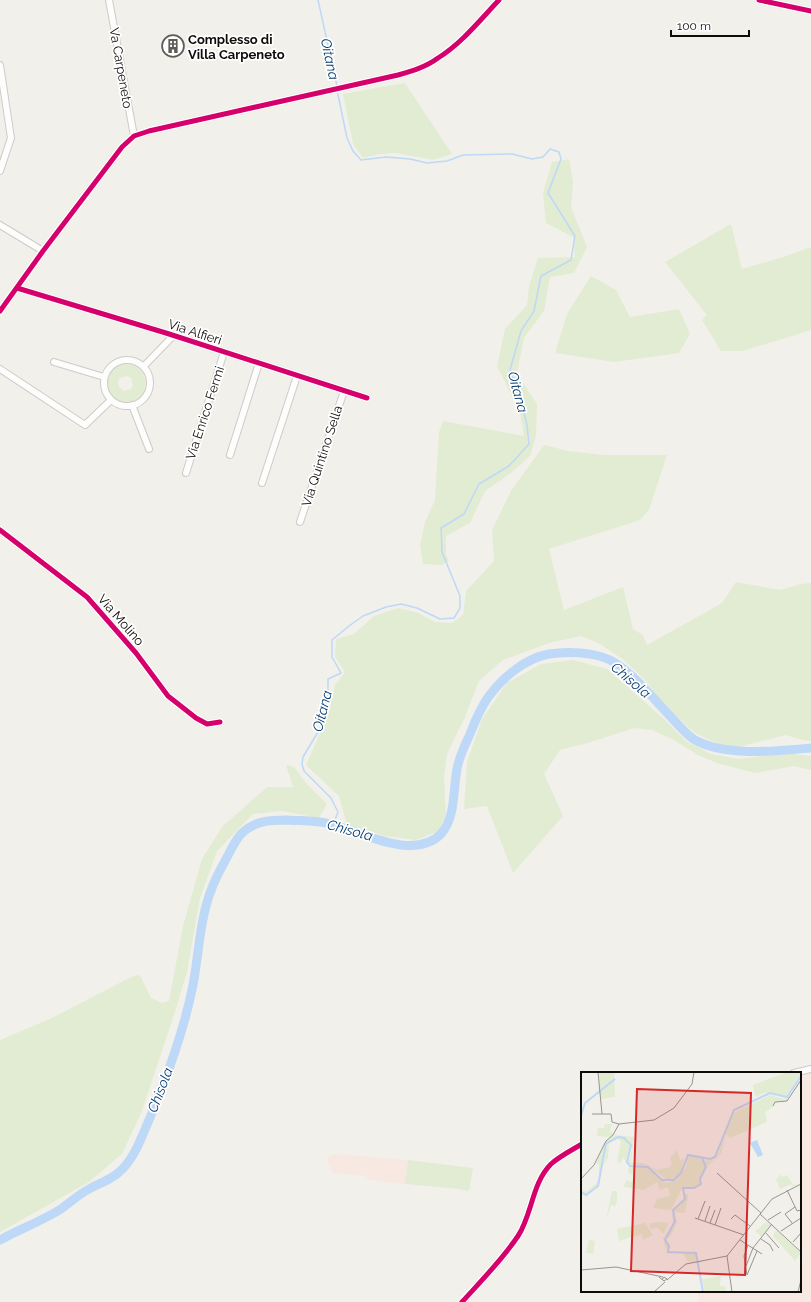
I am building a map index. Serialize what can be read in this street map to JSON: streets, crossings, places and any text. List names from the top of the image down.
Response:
{
  "streets": {
    "street": [
      "Va Carpeneto",
      "Via Alfieri",
      "Via Enrico Fermi",
      "Via Quintino Sella",
      "Via Molino"
    ]
  },
  "crossings": [
    ["Via Alfieri", "Via Enrico Fermi"],
    ["Via Alfieri", "Via Quintino Sella"]
  ],
  "water": ["Oitana", "Chisola"],
  "places": {
    "building": ["Complesso di Villa Carpeneto"]
  },
  "scale_bar": "100 m"
}
